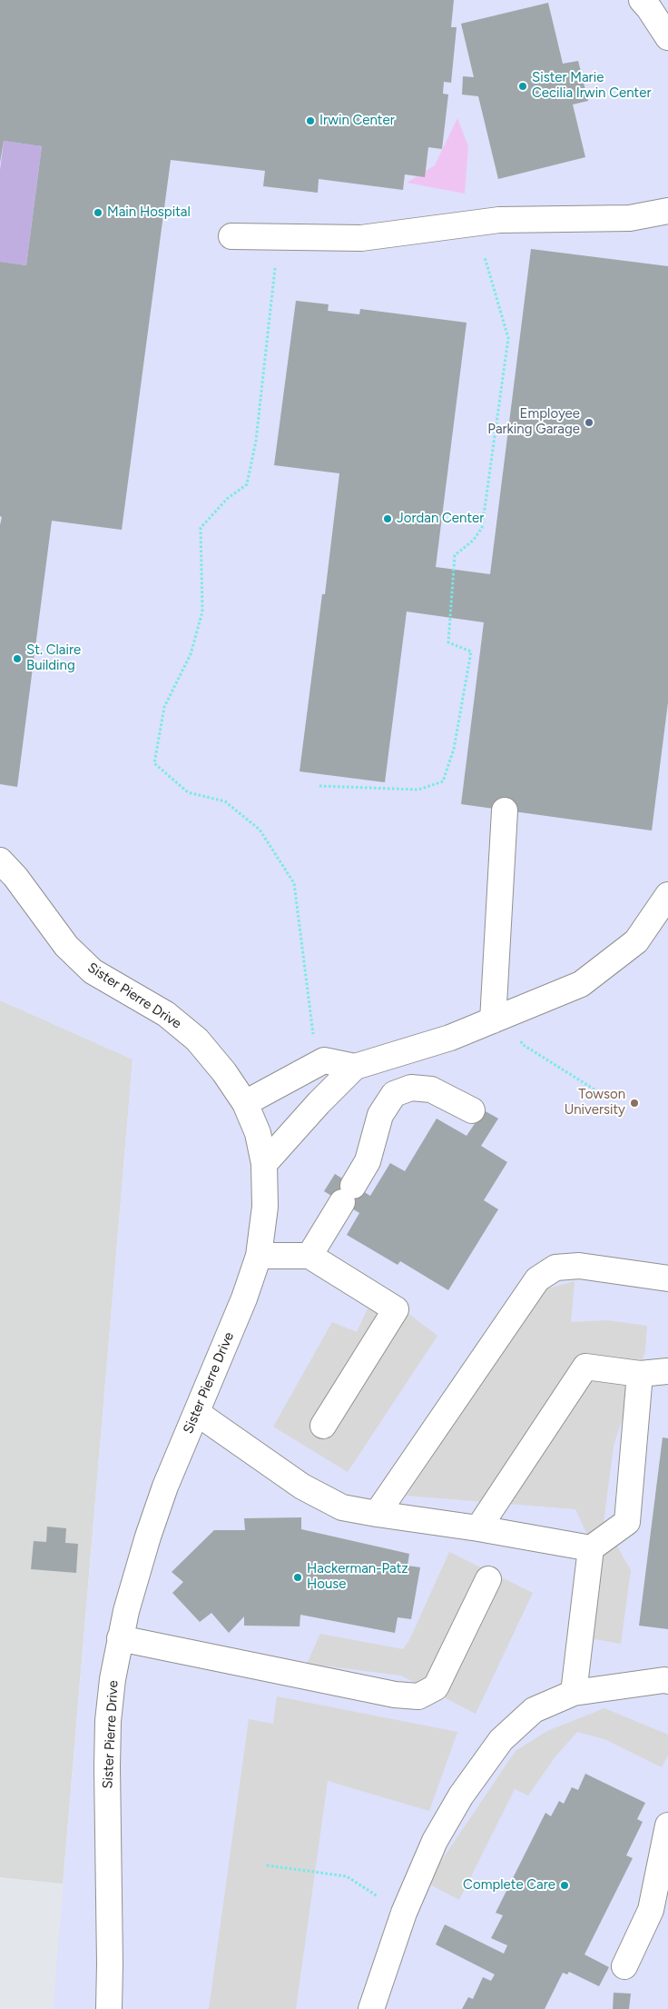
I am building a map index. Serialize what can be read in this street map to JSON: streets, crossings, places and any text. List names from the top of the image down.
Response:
{
  "streets": {
    "street": ["Sister Pierre Drive"]
  },
  "places": [
    "Sister Marie Cecilia Irwin Center",
    "Irwin Center",
    "Main Hospital",
    "Employee Parking Garage",
    "Jordan Center",
    "St. Claire Building",
    "Towson University",
    "Hackerman-Patz House",
    "Complete Care"
  ]
}
